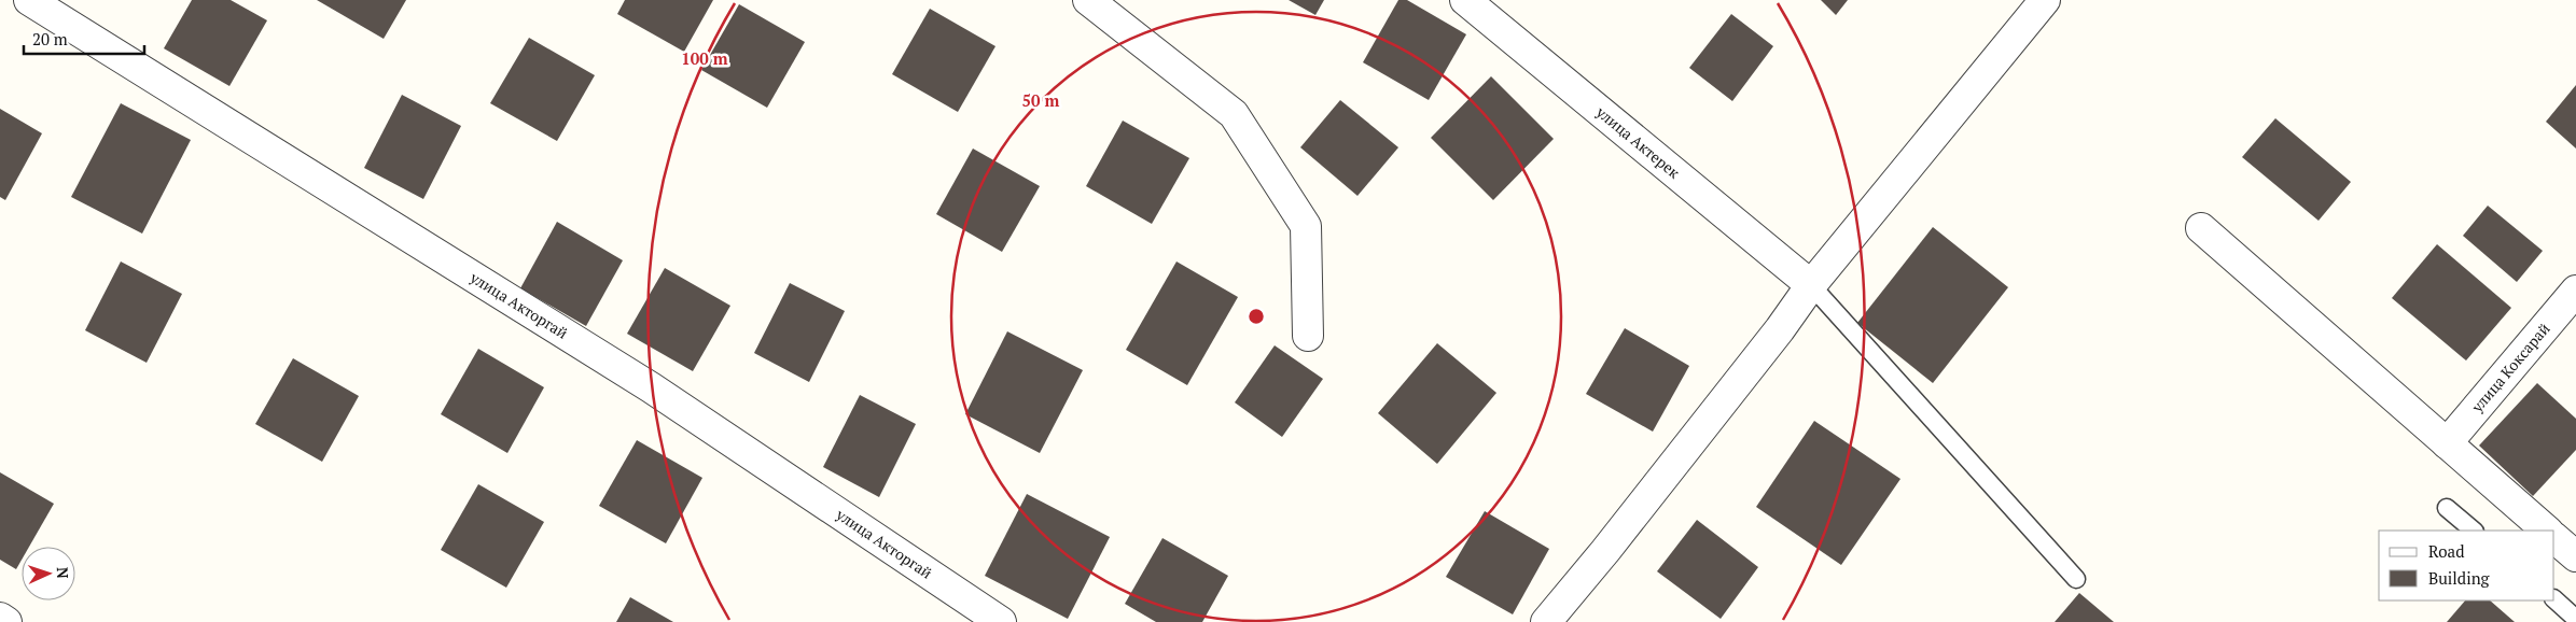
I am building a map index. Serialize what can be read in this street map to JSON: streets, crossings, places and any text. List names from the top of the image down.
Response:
{
  "streets": {
    "street": ["улица Актерек", "улица Акторгай", "улица Коксарай"]
  },
  "legend": ["Road", "Building"],
  "scale_bar": "20 m",
  "north": "right",
  "rings": ["100 m", "50 m"]
}
